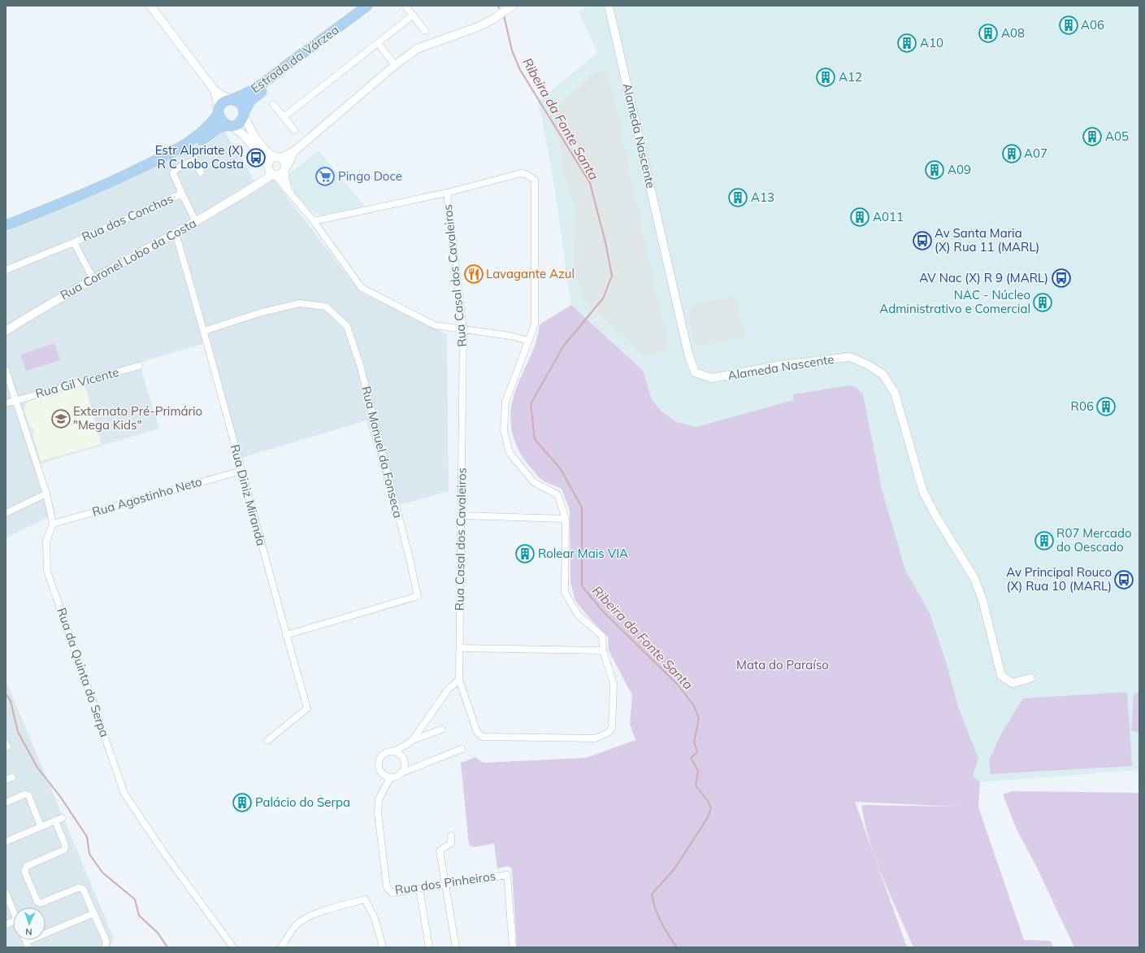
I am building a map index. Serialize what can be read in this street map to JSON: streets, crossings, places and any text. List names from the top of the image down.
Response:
{
  "streets": {
    "main road": ["Estrada da Várzea"],
    "street": [
      "Alameda Nascente",
      "Rua das Conchas",
      "Rua Coronel Lobo da Costa",
      "Rua Casal dos Cavaleiros",
      "Rua Gil Vicente",
      "Rua Manuel da Fonseca",
      "Rua Diniz Miranda",
      "Rua Agostinho Neto",
      "Rua da Quinta do Serpa",
      "Rua dos Pinheiros"
    ]
  },
  "crossings": [
    ["Rua das Conchas", "Rua Coronel Lobo da Costa"],
    ["Rua Coronel Lobo da Costa", "Rua Diniz Miranda"],
    ["Rua Manuel da Fonseca", "Rua Diniz Miranda"],
    ["Rua Diniz Miranda", "Rua Agostinho Neto"],
    ["Rua Agostinho Neto", "Rua da Quinta do Serpa"]
  ],
  "water": ["Ribeira da Fonte Santa"],
  "parks": ["Mata do Paraíso"],
  "places": {
    "building": [
      "A06",
      "A08",
      "A10",
      "A12",
      "A05",
      "A07",
      "A09",
      "A13",
      "A011",
      "NAC - Núcleo Administrativo e Comercial",
      "R06",
      "R07 Mercado do Oescado",
      "Rolear Mais VIA",
      "Palácio do Serpa"
    ],
    "bus stop": [
      "Estr Alpriate (X) R C Lobo Costa",
      "Av Santa Maria (X) Rua 11 (MARL)",
      "AV Nac (X) R 9 (MARL)",
      "Av Principal Rouco (X) Rua 10 (MARL)"
    ],
    "supermarket": ["Pingo Doce"],
    "restaurant": ["Lavagante Azul"],
    "school or university": ["Externato Pré-Primário \"Mega Kids\""]
  },
  "north": "bottom"
}
